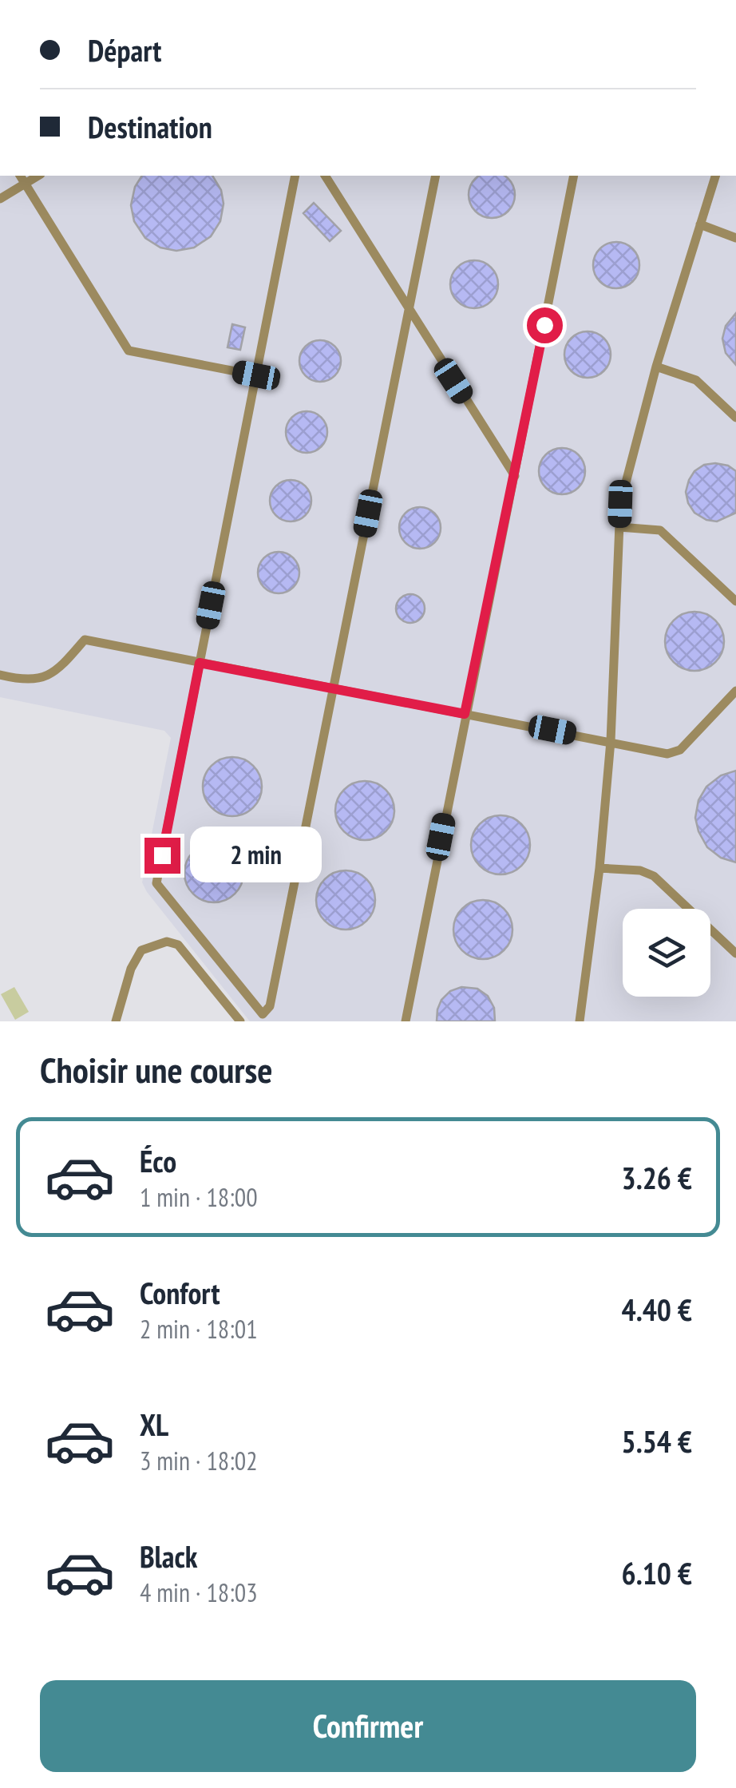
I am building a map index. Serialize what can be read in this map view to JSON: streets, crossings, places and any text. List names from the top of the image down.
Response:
{
  "page": {
    "banner": ["Départ", "Destination"],
    "bubble": "2 min",
    "heading": "Choisir une course",
    "list": [
      {
        "name": "Éco",
        "note": "1 min · 18:00",
        "value": "3.26 €"
      },
      {
        "name": "Confort",
        "note": "2 min · 18:01",
        "value": "4.40 €"
      },
      {
        "name": "XL",
        "note": "3 min · 18:02",
        "value": "5.54 €"
      },
      {
        "name": "Black",
        "note": "4 min · 18:03",
        "value": "6.10 €"
      }
    ],
    "buttons": "Confirmer"
  }
}
